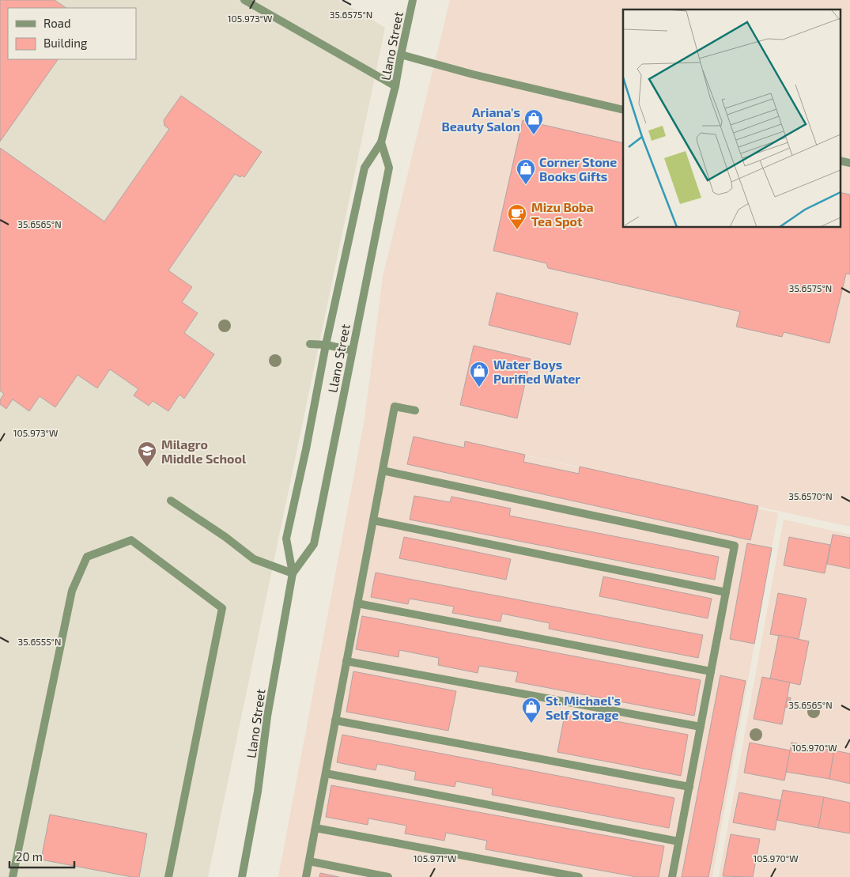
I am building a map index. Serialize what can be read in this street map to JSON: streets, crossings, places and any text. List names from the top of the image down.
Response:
{
  "streets": {
    "street": ["Llano Street"]
  },
  "places": {
    "shop": [
      "Ariana's Beauty Salon",
      "Corner Stone Books Gifts",
      "Water Boys Purified Water",
      "St. Michael's Self Storage"
    ],
    "cafe": ["Mizu Boba Tea Spot"],
    "school or university": ["Milagro Middle School"]
  },
  "legend": ["Road", "Building"],
  "scale_bar": "20 m",
  "coordinates": [
    "35.6575°N",
    "105.973°W",
    "35.6565°N",
    "35.6570°N",
    "35.6555°N",
    "105.970°W",
    "105.971°W"
  ]
}
